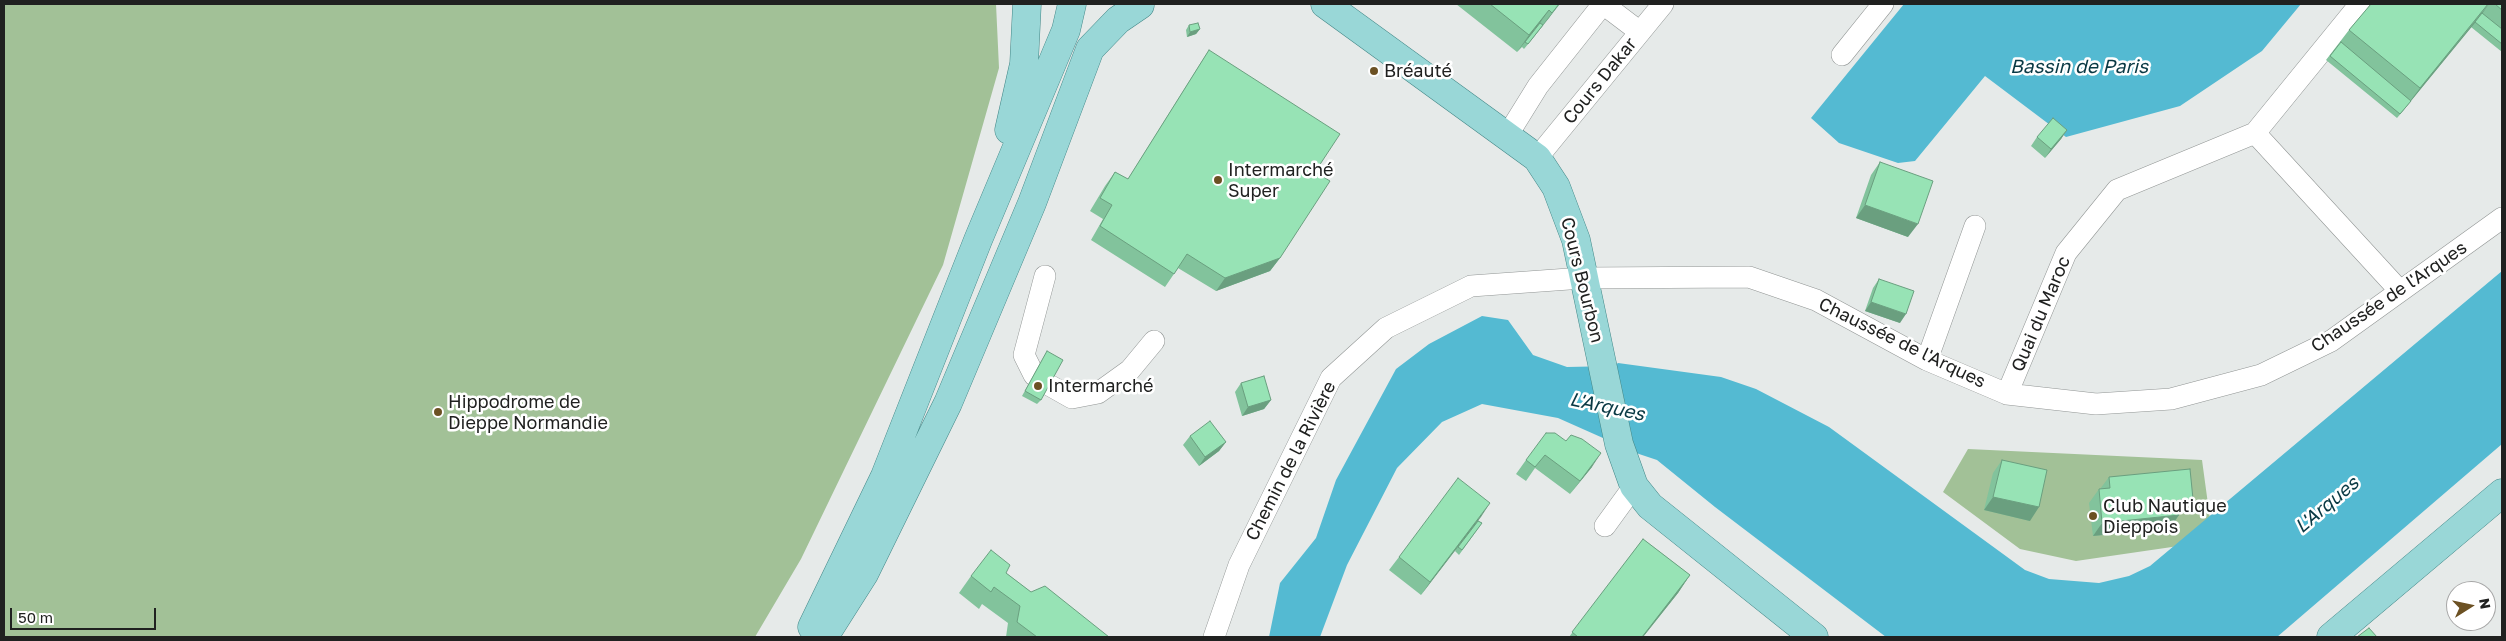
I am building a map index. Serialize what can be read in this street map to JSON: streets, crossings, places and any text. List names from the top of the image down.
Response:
{
  "streets": {
    "main road": ["Cours Bourbon"],
    "street": [
      "Cours Dakar",
      "Chaussée de l'Arques",
      "Quai du Maroc",
      "Chemin de la Rivière"
    ]
  },
  "crossings": [
    ["Cours Dakar", "Cours Bourbon"],
    ["Cours Bourbon", "Chaussée de l'Arques"],
    ["Cours Bourbon", "Chemin de la Rivière"],
    ["Chaussée de l'Arques", "Quai du Maroc"],
    ["Chaussée de l'Arques", "Chemin de la Rivière"]
  ],
  "water": ["Bassin de Paris", "L'Arques"],
  "places": [
    "Bréauté",
    "Intermarché Super",
    "Intermarché",
    "Hippodrome de Dieppe Normandie",
    "Club Nautique Dieppois"
  ],
  "scale_bar": "50 m",
  "north": "right"
}
